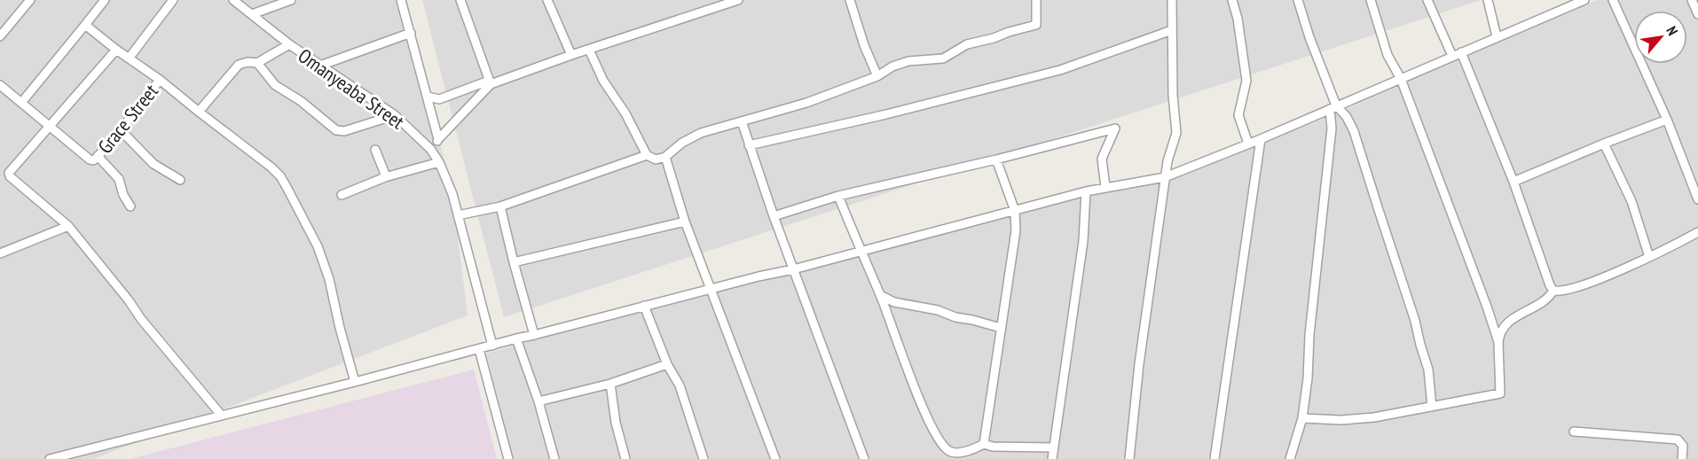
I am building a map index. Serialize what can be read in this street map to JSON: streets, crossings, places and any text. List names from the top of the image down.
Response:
{
  "streets": {
    "street": ["Omanyeaba Street", "Grace Street"]
  },
  "north": "top right"
}
